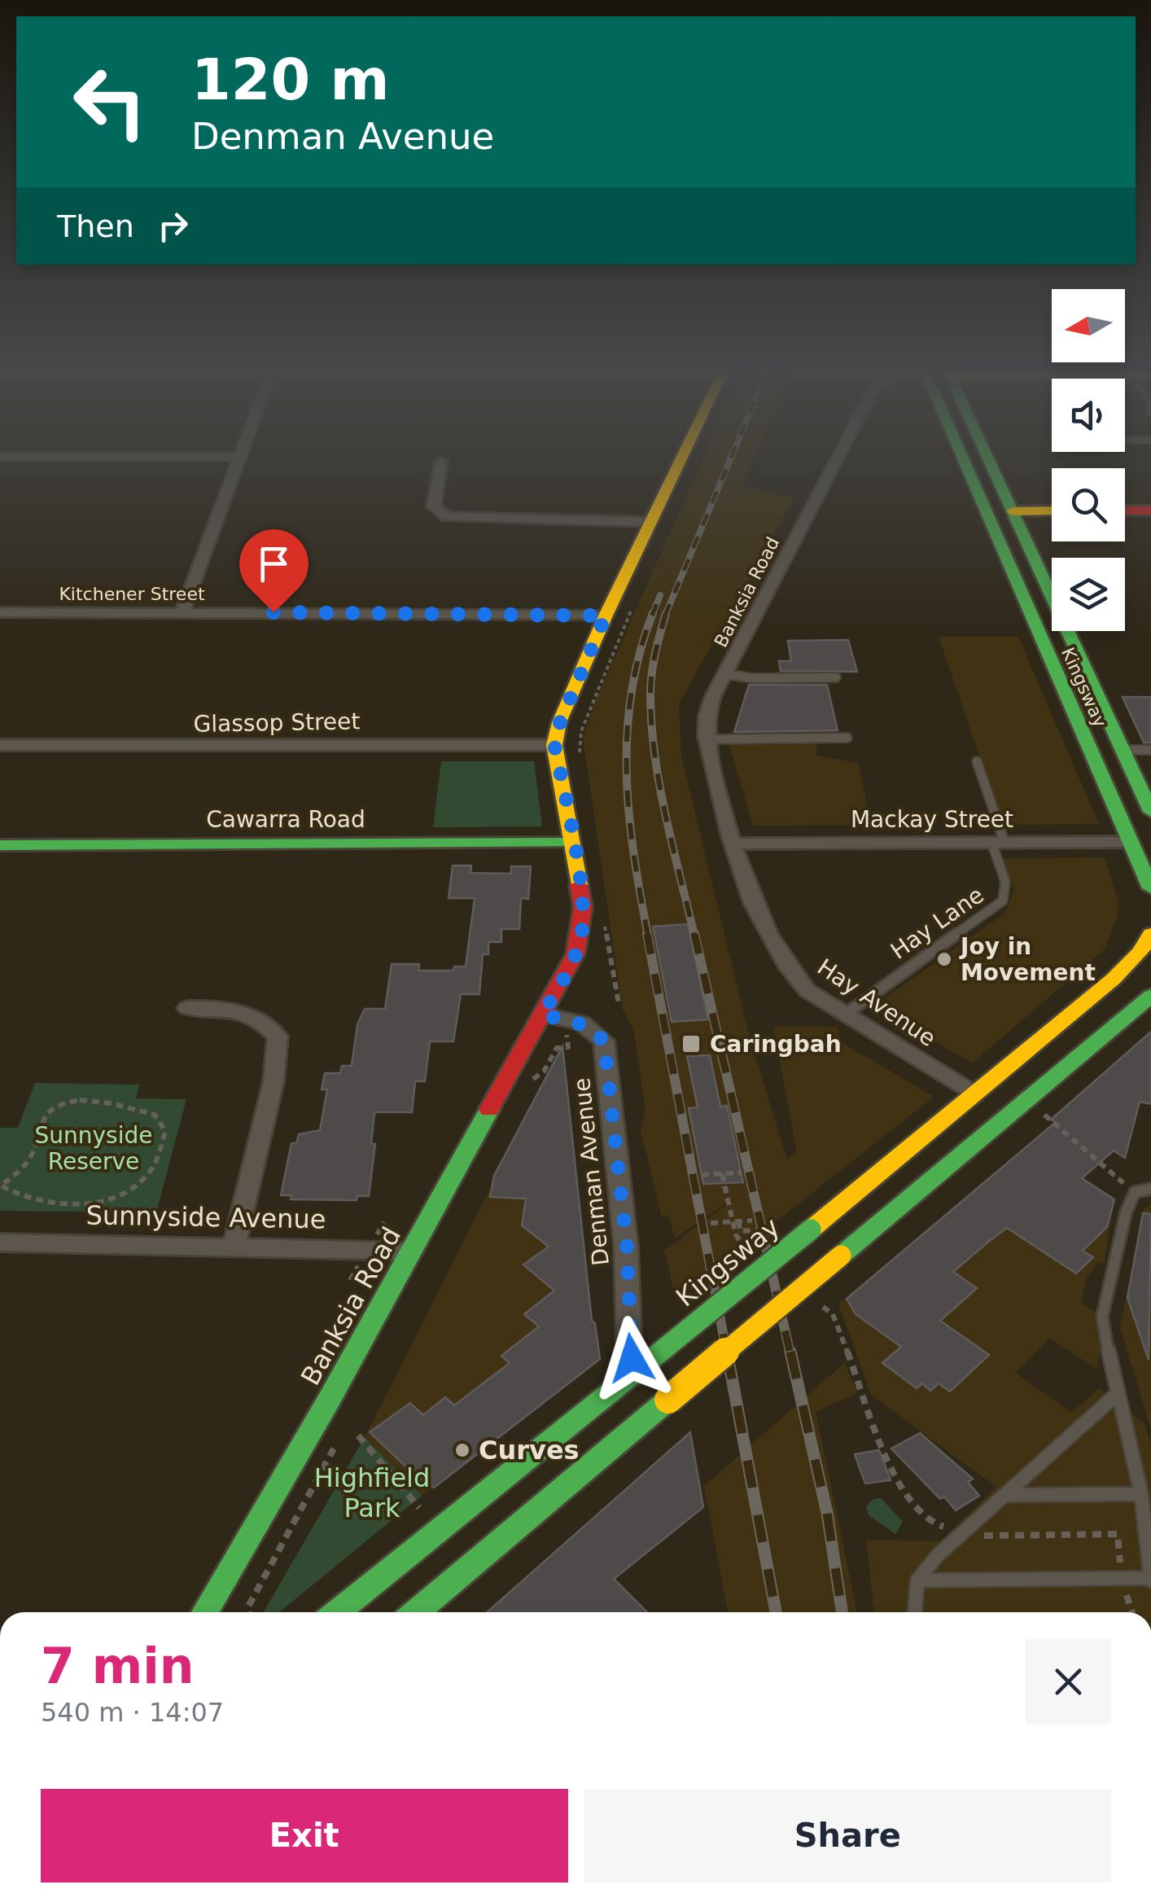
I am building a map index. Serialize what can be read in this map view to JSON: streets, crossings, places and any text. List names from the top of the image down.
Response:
{
  "streets": {
    "main road": ["Banksia Road", "Kingsway", "Cawarra Road"],
    "street": [
      "Kitchener Street",
      "Glassop Street",
      "Mackay Street",
      "Hay Avenue",
      "Denman Avenue",
      "Sunnyside Avenue"
    ],
    "lane": ["Hay Lane"]
  },
  "crossings": [
    ["Banksia Road", "Mackay Street"],
    ["Banksia Road", "Hay Avenue"],
    ["Banksia Road", "Denman Avenue"],
    ["Banksia Road", "Sunnyside Avenue"],
    ["Kingsway", "Mackay Street"],
    ["Kingsway", "Hay Avenue"],
    ["Kingsway", "Denman Avenue"],
    ["Mackay Street", "Hay Lane"],
    ["Mackay Street", "Hay Avenue"],
    ["Hay Lane", "Hay Avenue"]
  ],
  "parks": ["Sunnyside Reserve", "Highfield Park"],
  "places": {
    "other": ["Joy in Movement", "Curves"],
    "transit": ["Caringbah"]
  },
  "north": "left",
  "page": {
    "turn": ["120 m", "Denman Avenue"],
    "then": "Then",
    "heading": ["7 min", "540 m · 14:07"],
    "buttons": ["Exit", "Share"]
  }
}
